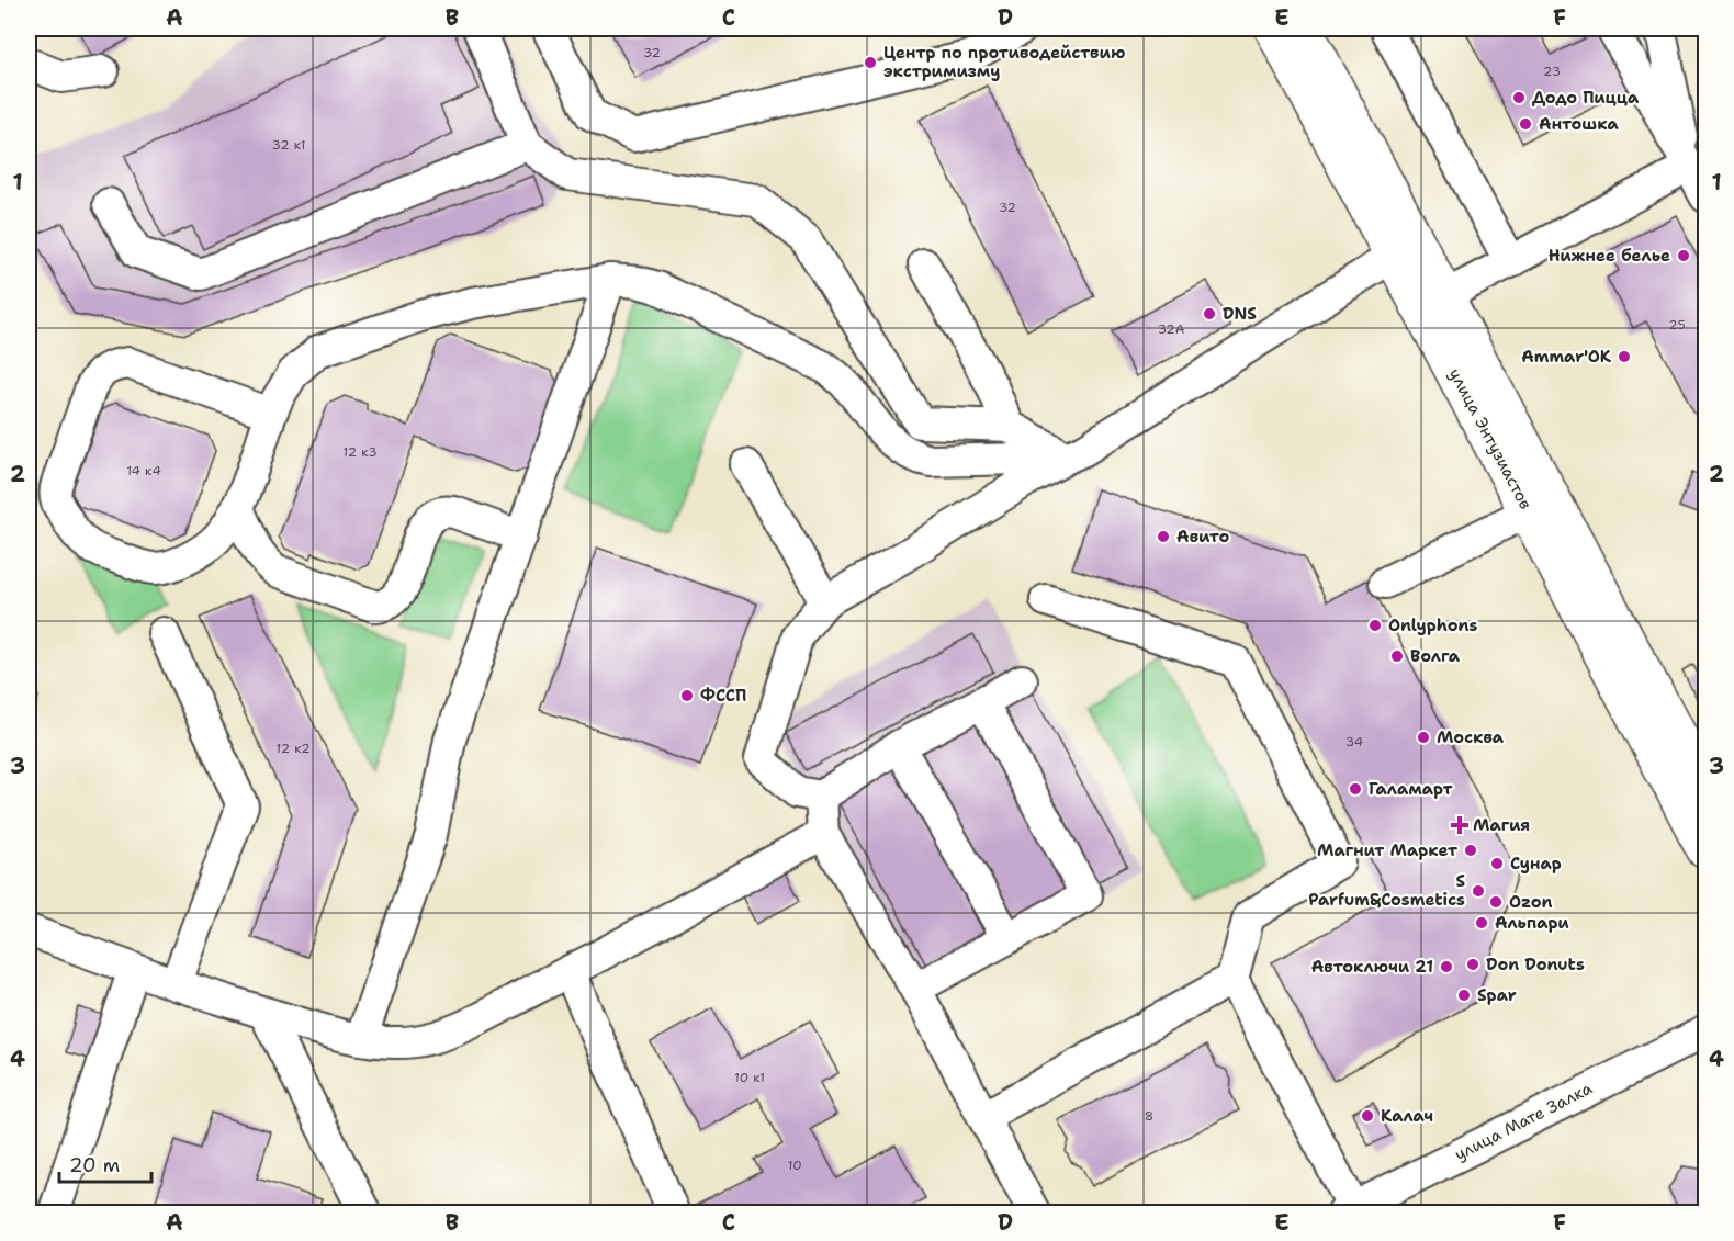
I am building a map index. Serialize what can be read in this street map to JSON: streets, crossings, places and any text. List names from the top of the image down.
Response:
{
  "streets": {
    "main road": ["улица Энтузиастов"],
    "street": ["улица Мате Залка"]
  },
  "places": {
    "other": [
      "Центр по противодействию экстримизму",
      "Додо Пицца",
      "Антошка",
      "Нижнее белье",
      "DNS",
      "Ammar'OK",
      "Авито",
      "Onlyphons",
      "Волга",
      "ФССП",
      "Москва",
      "Галамарт",
      "Магнит Маркет",
      "Сунар",
      "S Parfum&Cosmetics",
      "Ozon",
      "Альпари",
      "Don Donuts",
      "Автоключи 21",
      "Spar",
      "Калач"
    ],
    "health": ["Магия"]
  },
  "house_numbers": [
    "32",
    "23",
    "32 к1",
    "32",
    "25",
    "32А",
    "12 к3",
    "14 к4",
    "34",
    "12 к2",
    "10 к1",
    "8",
    "10"
  ],
  "scale_bar": "20 m",
  "grid": {
    "columns": [
      "A",
      "B",
      "C",
      "D",
      "E",
      "F"
    ],
    "rows": [
      "1",
      "2",
      "3",
      "4"
    ]
  }
}
